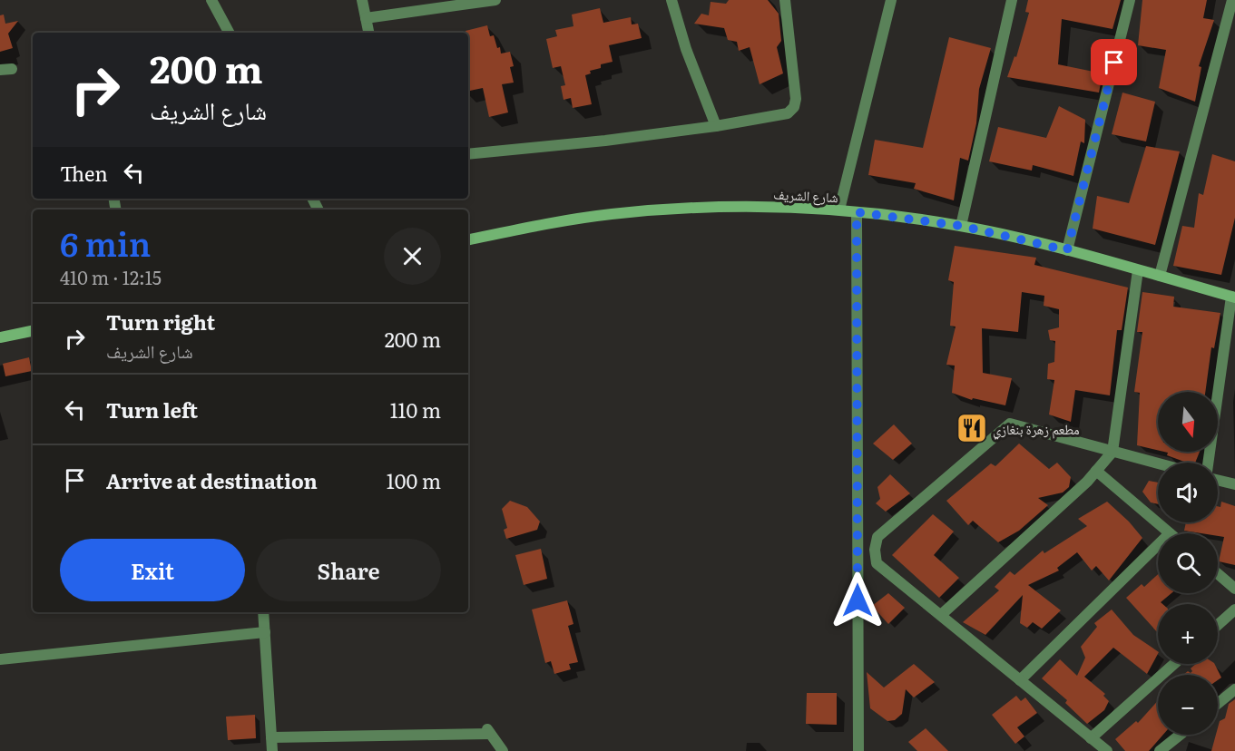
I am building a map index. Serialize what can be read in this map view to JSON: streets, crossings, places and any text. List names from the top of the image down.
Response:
{
  "streets": {
    "main road": ["شارع الشريف"]
  },
  "places": {
    "restaurant": ["مطعم زهرة بنغازي"]
  },
  "north": "bottom",
  "page": {
    "turn": ["200 m", "شارع الشريف"],
    "then": "Then",
    "heading": ["6 min", "410 m · 12:15"],
    "list": [
      {
        "name": "Turn right",
        "note": "شارع الشريف",
        "value": "200 m"
      },
      {
        "name": "Turn left",
        "value": "110 m"
      },
      {
        "name": "Arrive at destination",
        "value": "100 m"
      }
    ],
    "map_buttons": ["+", "−"],
    "buttons": ["Exit", "Share"]
  }
}
